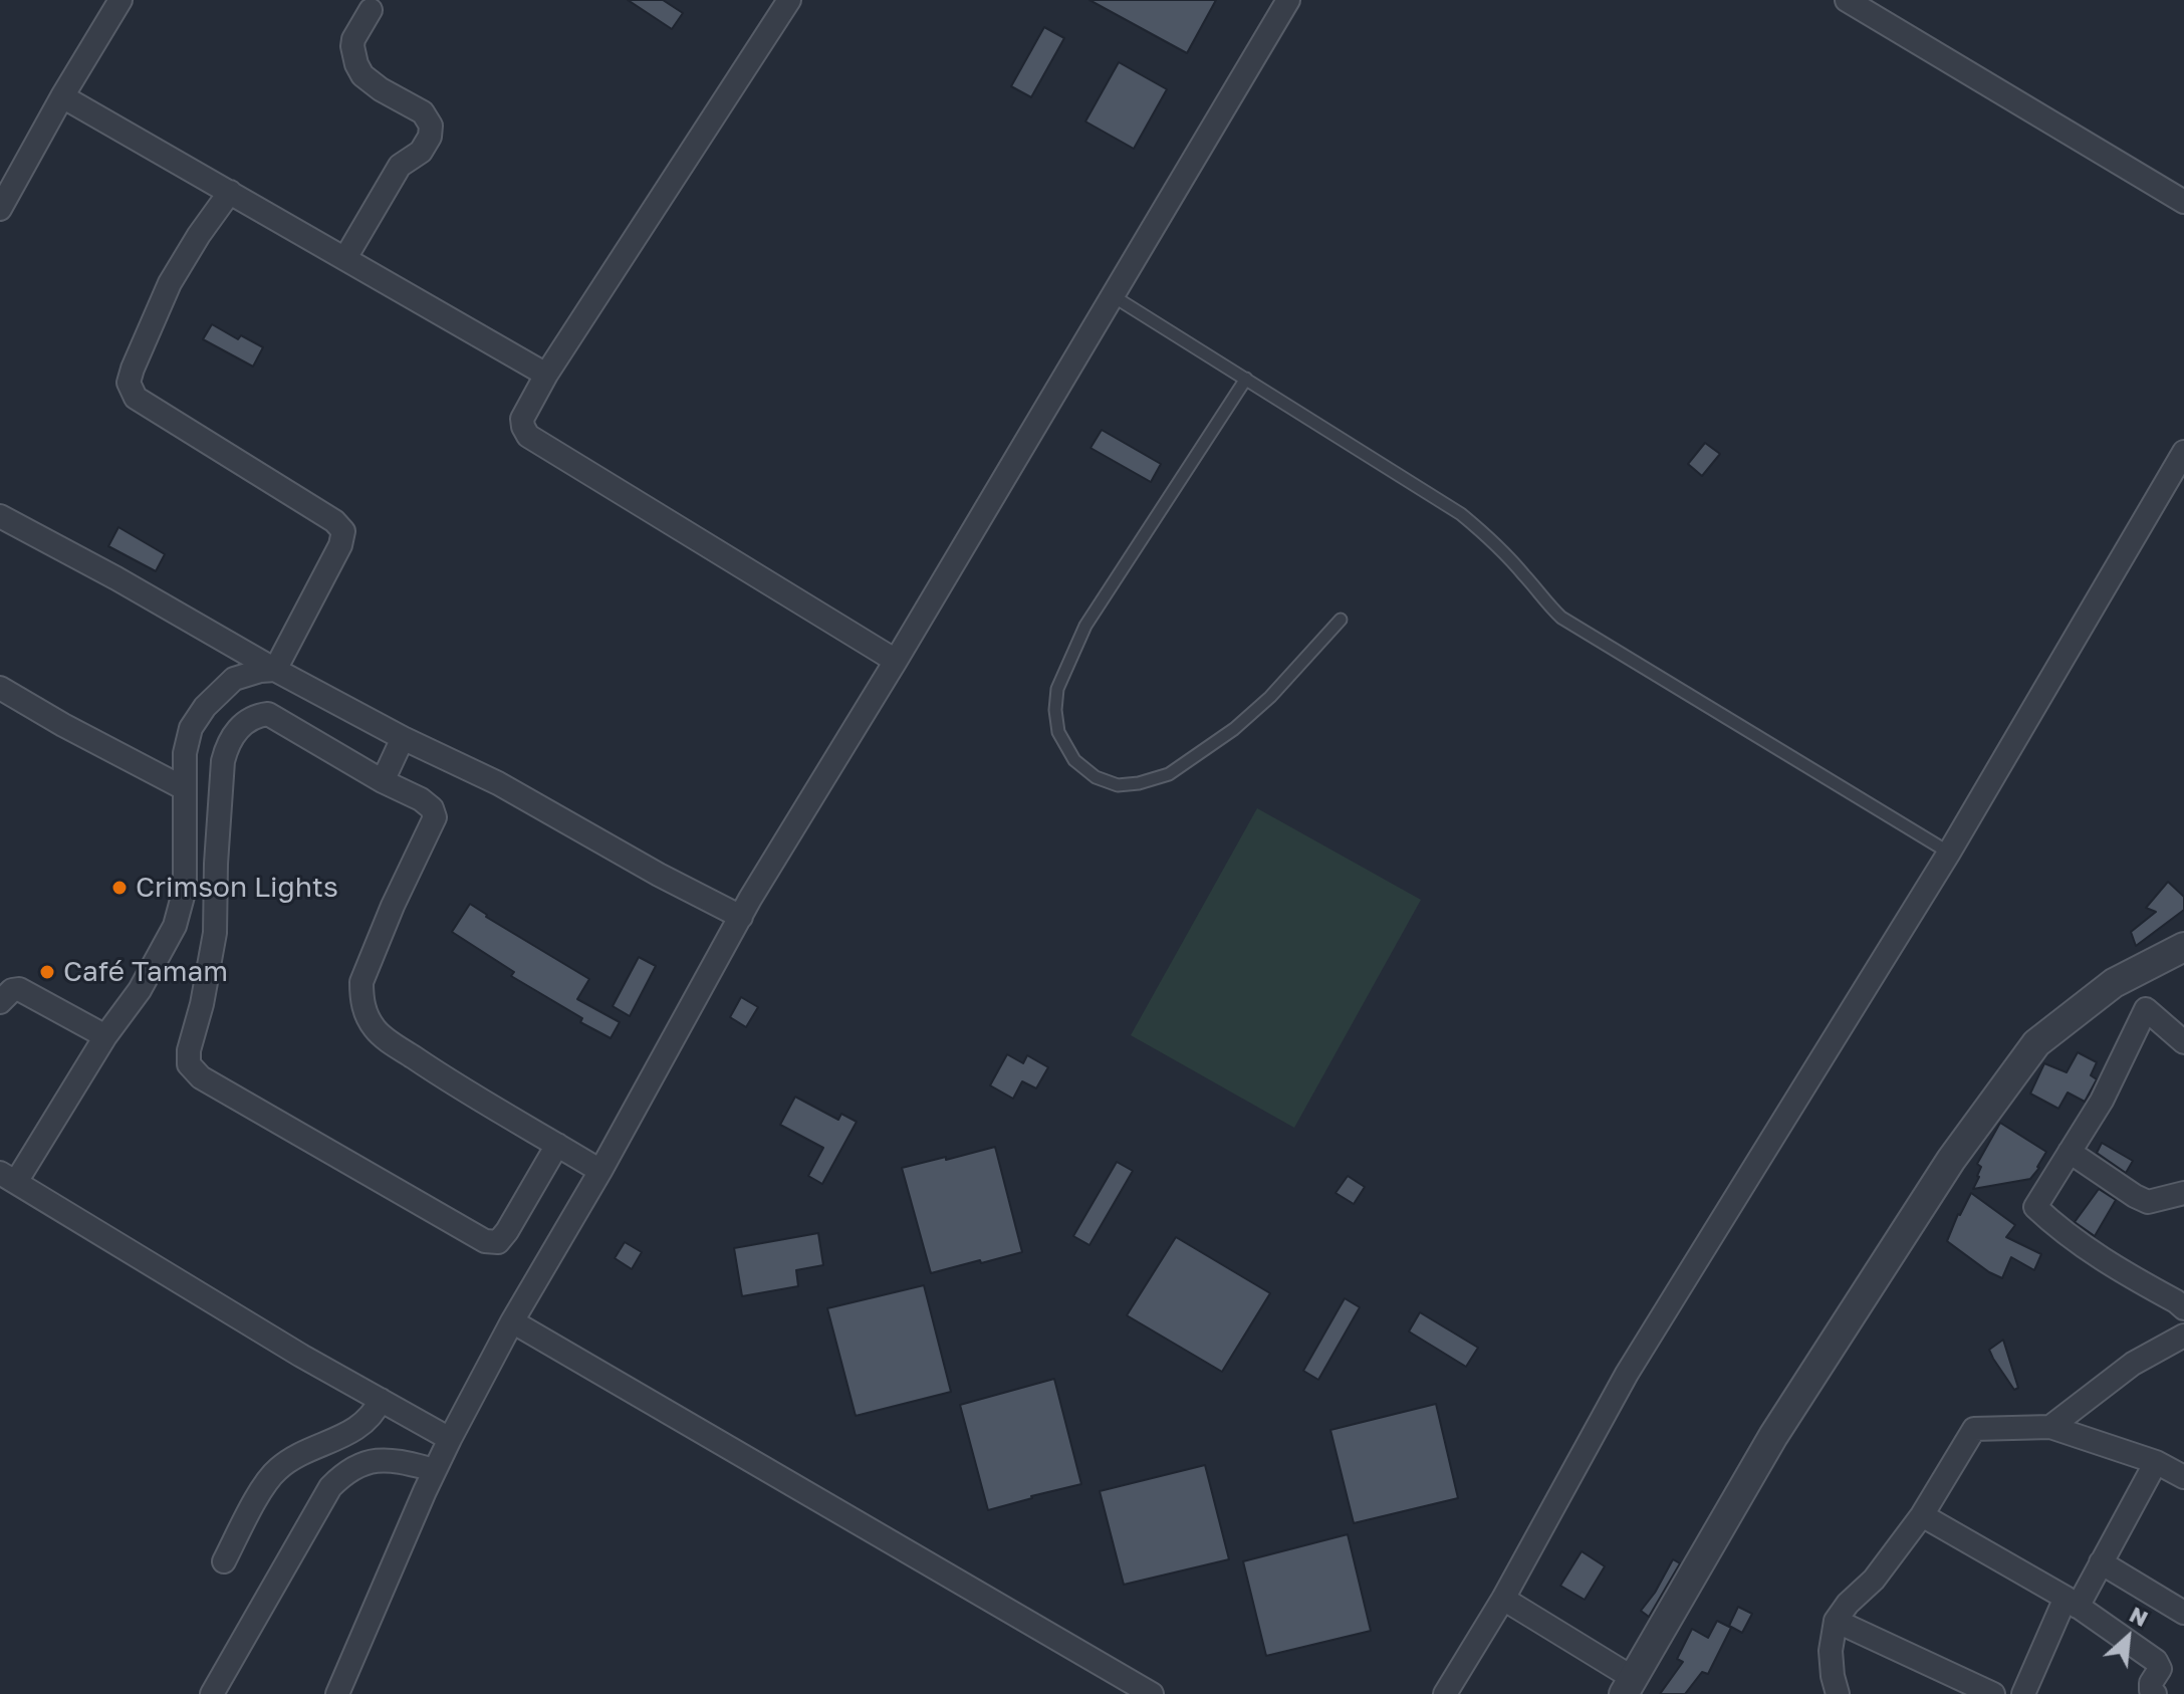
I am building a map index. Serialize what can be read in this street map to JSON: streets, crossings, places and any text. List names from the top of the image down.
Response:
{
  "places": ["Crimson Lights", "Café Tamam"],
  "north": "top right"
}
